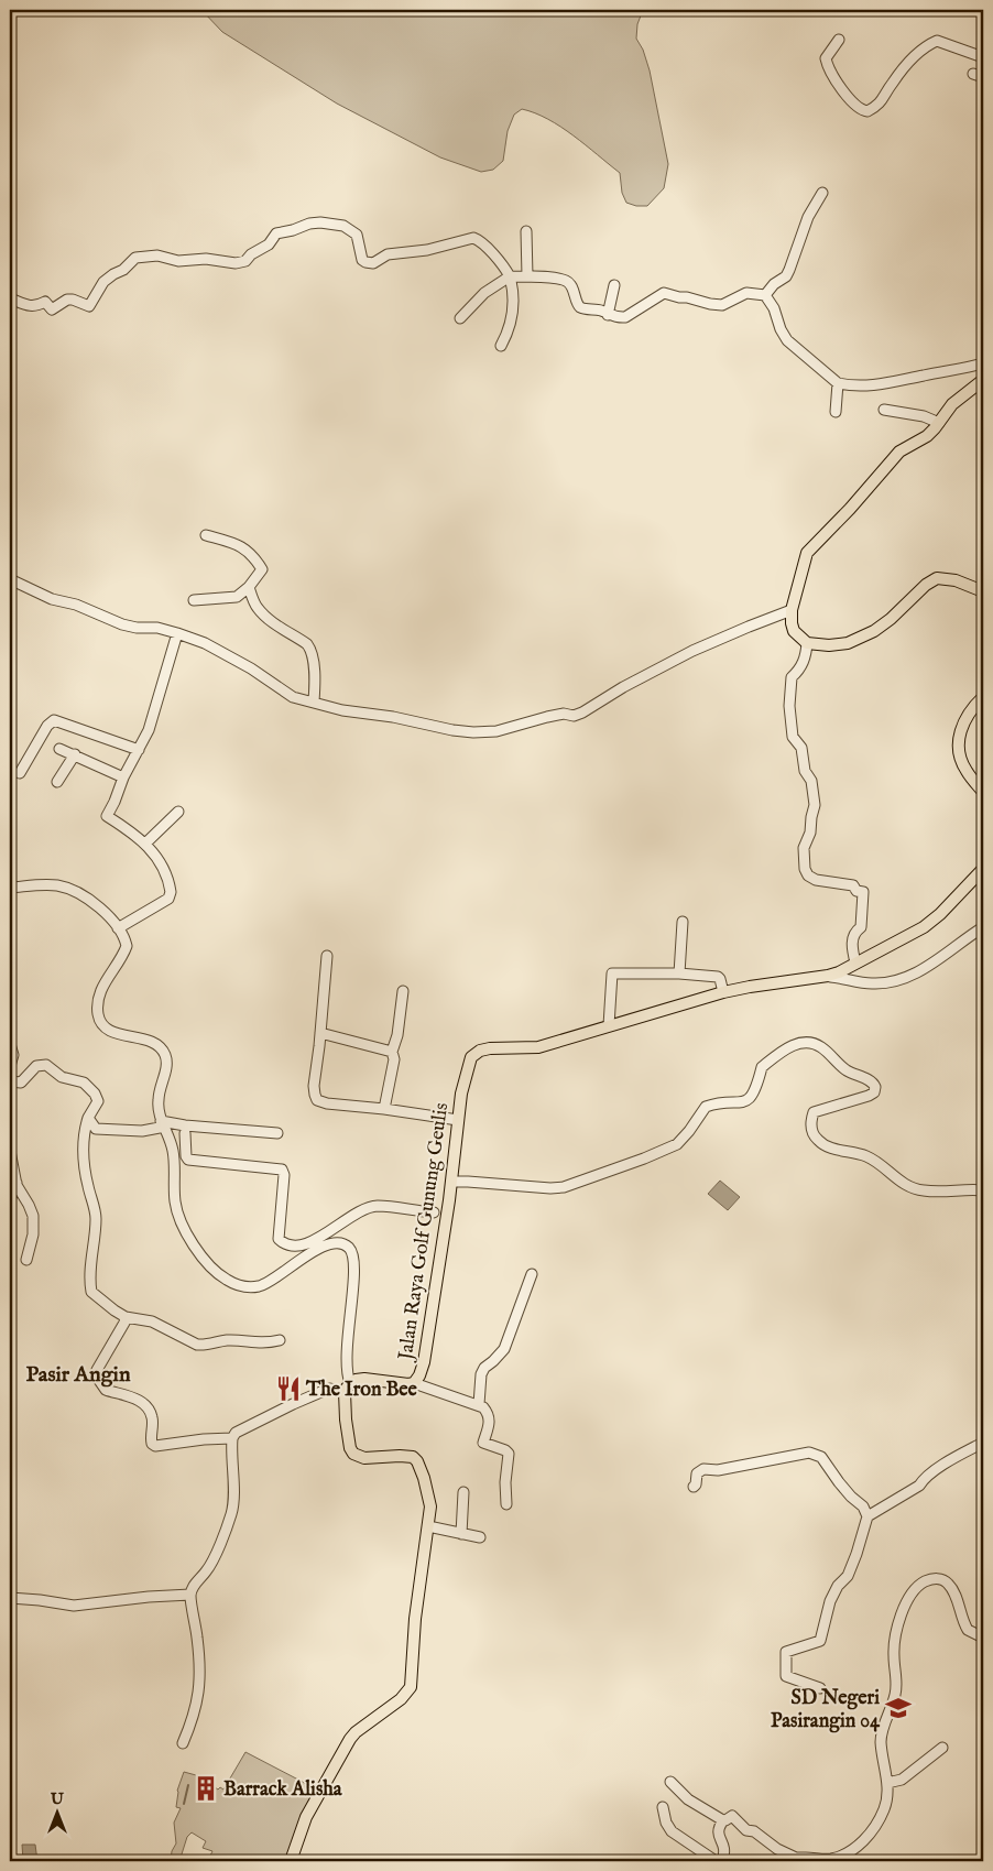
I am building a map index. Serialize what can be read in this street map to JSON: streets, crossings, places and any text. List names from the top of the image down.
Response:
{
  "streets": {
    "main road": ["Jalan Raya Golf Gunung Geulis"]
  },
  "districts": ["Pasir Angin"],
  "places": {
    "restaurant": ["The Iron Bee"],
    "school or university": ["SD Negeri Pasirangin 04"],
    "building": ["Barrack Alisha"]
  },
  "north": "top"
}
